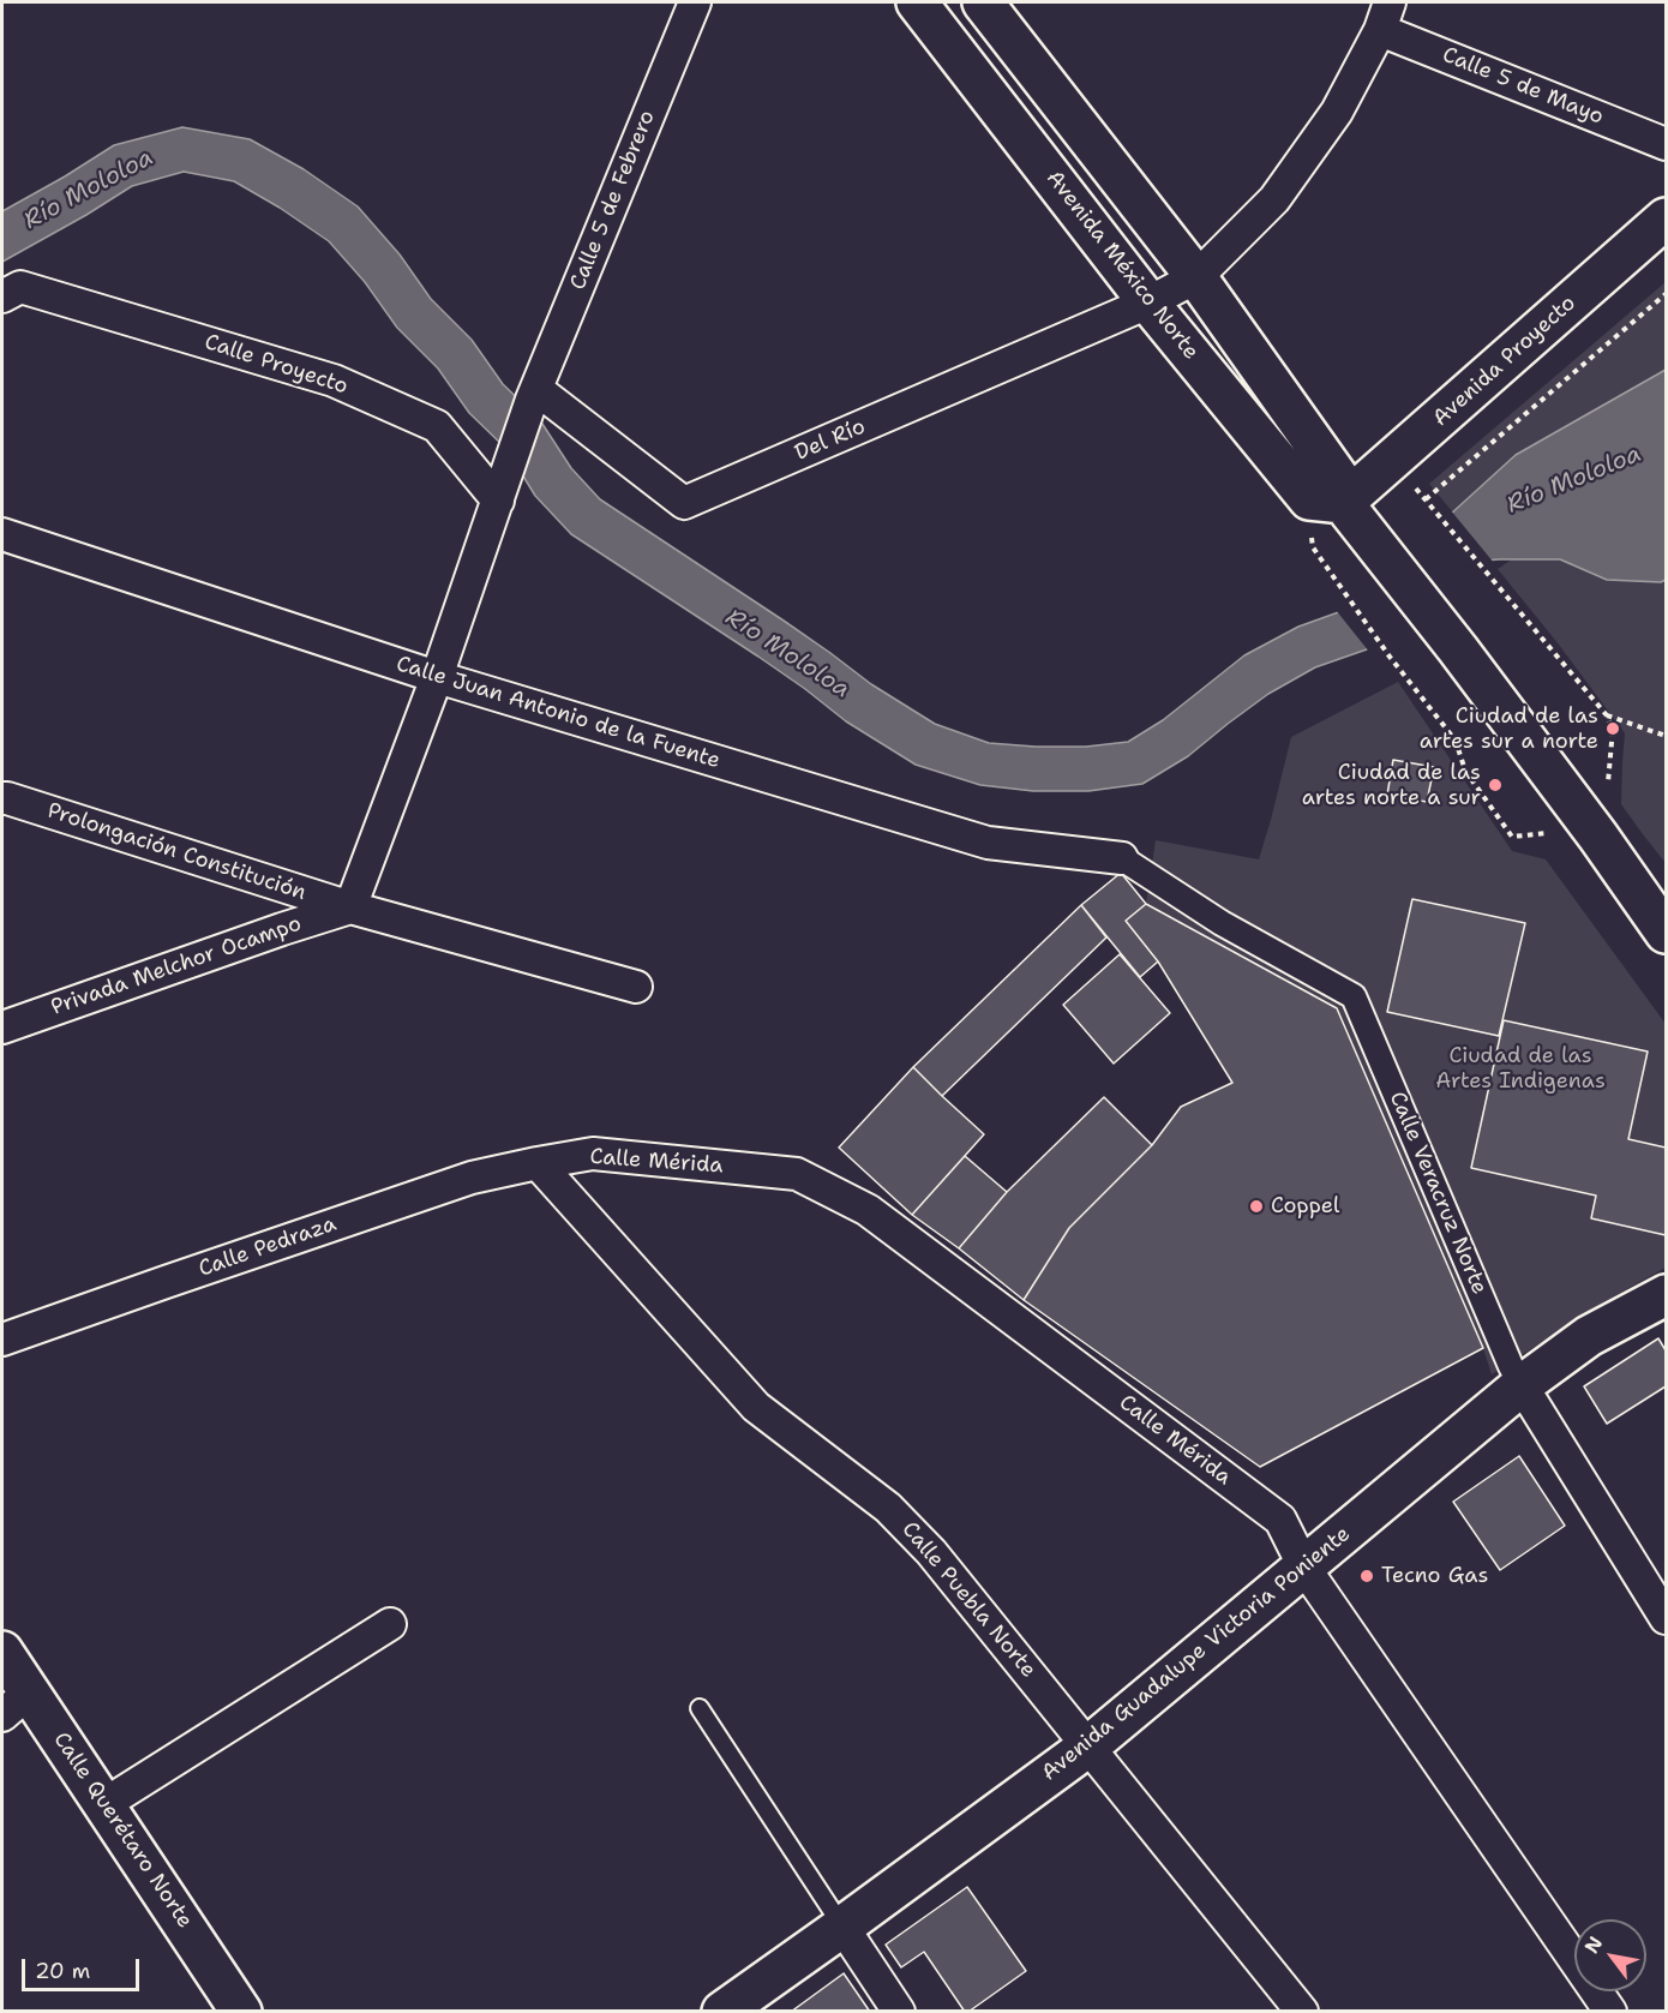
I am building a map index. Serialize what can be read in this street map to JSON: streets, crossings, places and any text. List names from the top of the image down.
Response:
{
  "streets": {
    "main road": [
      "Avenida México Norte",
      "Avenida Proyecto",
      "Avenida Guadalupe Victoria Poniente",
      "Calle Querétaro Norte"
    ],
    "street": [
      "Calle 5 de Mayo",
      "Calle 5 de Febrero",
      "Calle Proyecto",
      "Del Río",
      "Calle Juan Antonio de la Fuente",
      "Prolongación Constitución",
      "Privada Melchor Ocampo",
      "Calle Mérida",
      "Calle Veracruz Norte",
      "Calle Pedraza",
      "Calle Puebla Norte"
    ]
  },
  "crossings": [
    ["Calle 5 de Febrero", "Calle Proyecto"],
    ["Calle 5 de Febrero", "Del Río"],
    ["Avenida México Norte", "Avenida Proyecto"],
    ["Avenida México Norte", "Del Río"],
    ["Calle Juan Antonio de la Fuente", "Calle Veracruz Norte"],
    ["Prolongación Constitución", "Privada Melchor Ocampo"],
    ["Calle Mérida", "Calle Pedraza"],
    ["Calle Mérida", "Calle Puebla Norte"],
    ["Calle Mérida", "Avenida Guadalupe Victoria Poniente"],
    ["Calle Veracruz Norte", "Avenida Guadalupe Victoria Poniente"],
    ["Calle Pedraza", "Calle Puebla Norte"],
    ["Calle Puebla Norte", "Avenida Guadalupe Victoria Poniente"]
  ],
  "water": ["Río Mololoa"],
  "parks": ["Ciudad de las Artes Indigenas"],
  "places": [
    "Ciudad de las artes sur a norte",
    "Ciudad de las artes norte a sur",
    "Coppel",
    "Tecno Gas"
  ],
  "scale_bar": "20 m",
  "north": "top left"
}
